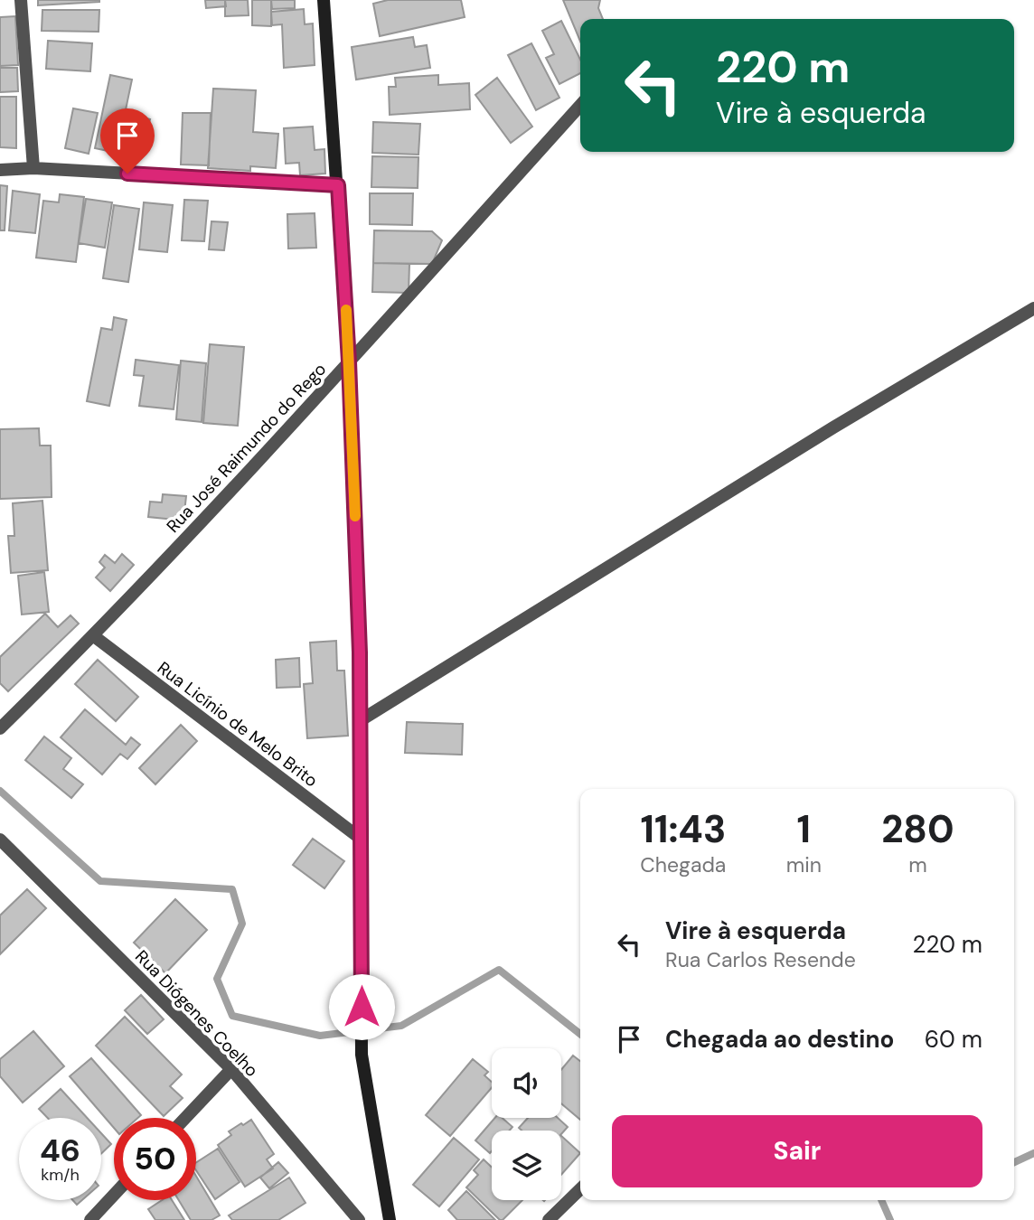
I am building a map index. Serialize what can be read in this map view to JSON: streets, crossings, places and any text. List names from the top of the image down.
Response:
{
  "streets": {
    "street": ["Rua José Raimundo do Rego", "Rua Licínio de Melo Brito", "Rua Diógenes Coelho"]
  },
  "crossings": [
    ["Rua José Raimundo do Rego", "Rua Licínio de Melo Brito"]
  ],
  "page": {
    "turn": ["220 m", "Vire à esquerda"],
    "eta": [
      "11:43",
      "Chegada",
      "1",
      "min",
      "280",
      "m"
    ],
    "list": [
      {
        "name": "Vire à esquerda",
        "note": "Rua Carlos Resende",
        "value": "220 m"
      },
      {
        "name": "Chegada ao destino",
        "value": "60 m"
      }
    ],
    "buttons": "Sair",
    "speed": "46 km/h",
    "limit": "50"
  }
}
